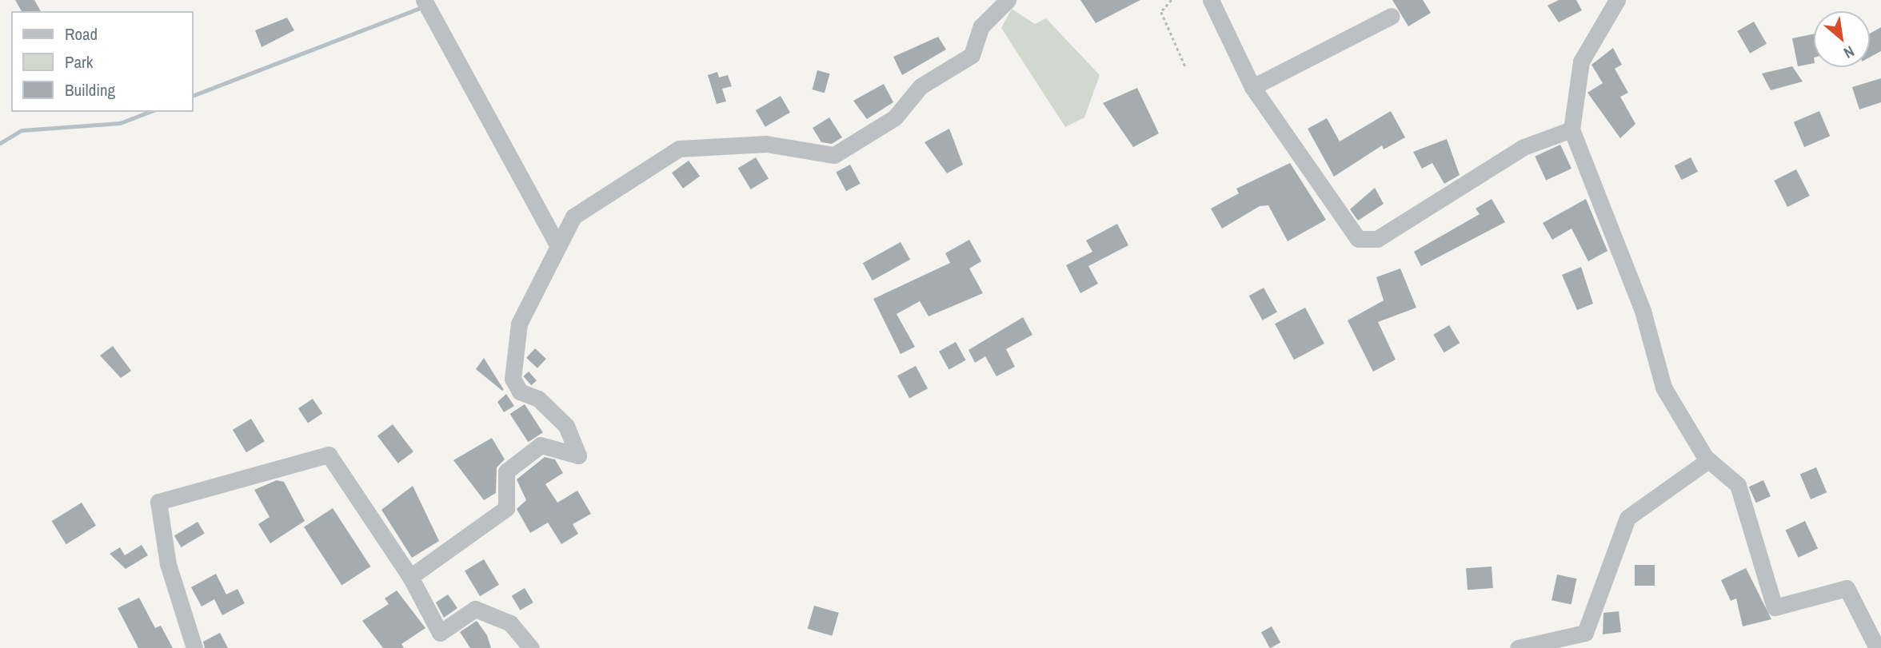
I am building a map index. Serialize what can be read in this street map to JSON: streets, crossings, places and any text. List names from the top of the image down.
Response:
{
  "legend": ["Road", "Park", "Building"],
  "north": "bottom right"
}
